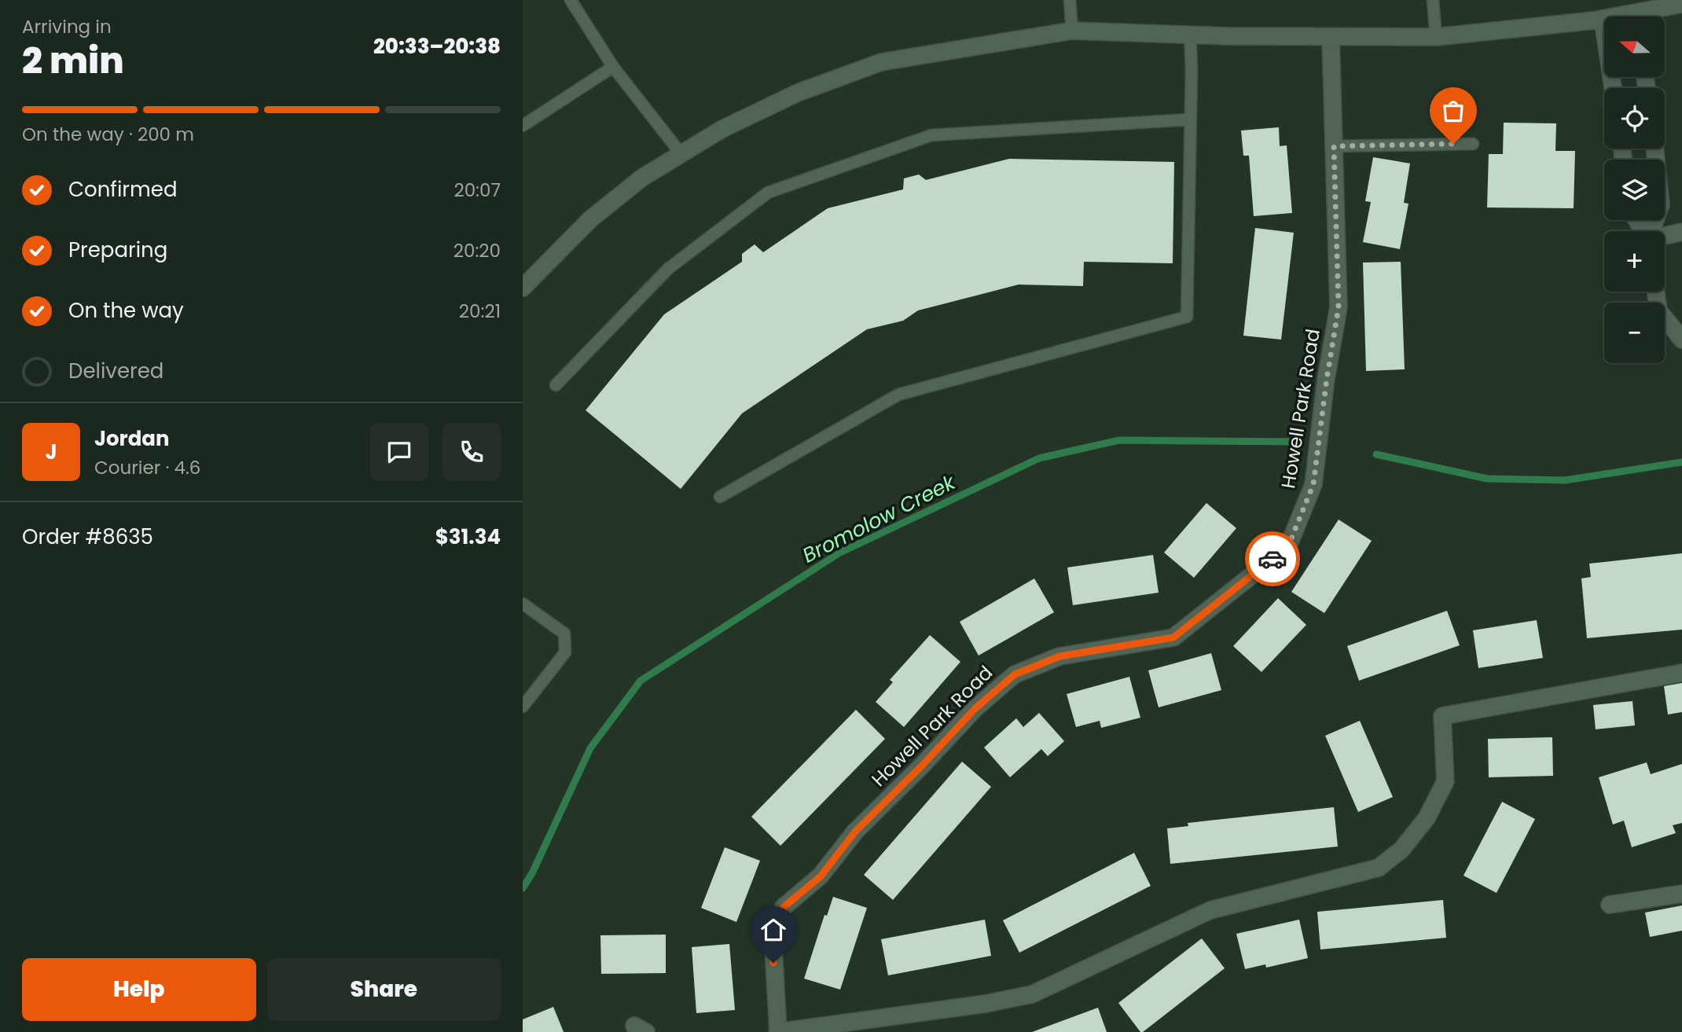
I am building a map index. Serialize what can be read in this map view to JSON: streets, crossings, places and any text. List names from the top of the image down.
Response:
{
  "streets": {
    "street": ["Howell Park Road"]
  },
  "water": ["Bromolow Creek"],
  "north": "left",
  "page": {
    "heading": ["2 min", "Arriving in", "20:33–20:38"],
    "panel": [
      "Jordan",
      "Courier · 4.6",
      "Order #8635",
      "$31.34"
    ],
    "map_buttons": ["+", "−"],
    "bar": "On the way · 200 m",
    "list": [
      ["Confirmed", "20:07"],
      ["Preparing", "20:20"],
      ["On the way", "20:21"],
      "Delivered"
    ],
    "round": "J",
    "buttons": ["Help", "Share"]
  }
}
